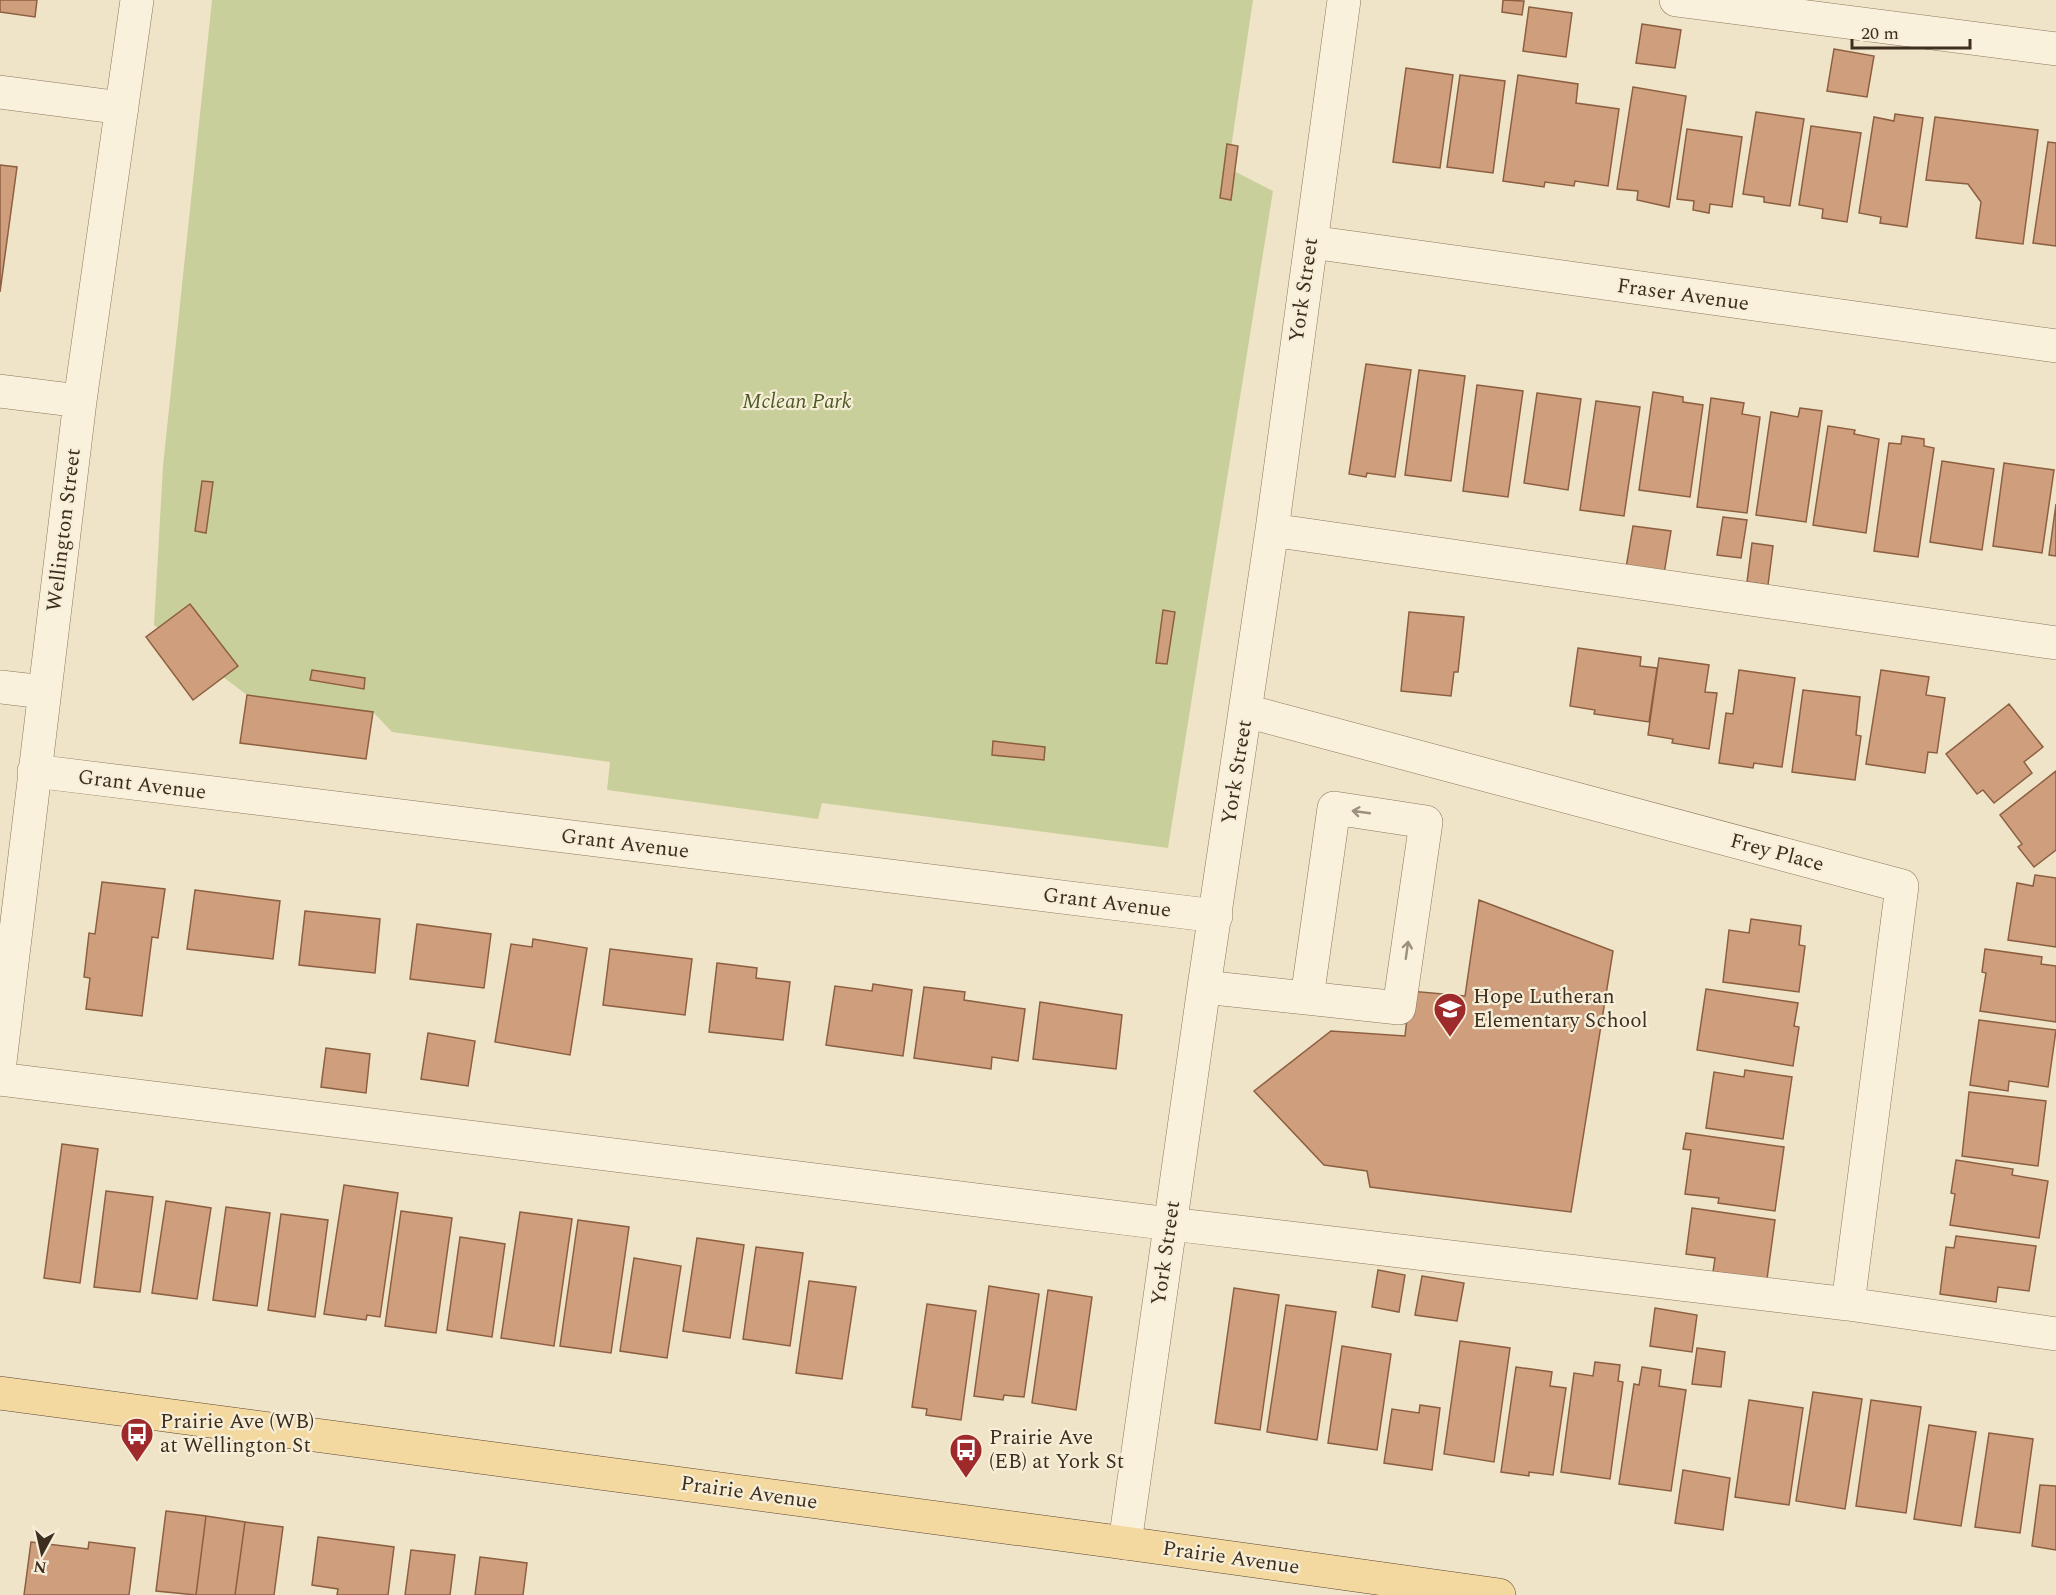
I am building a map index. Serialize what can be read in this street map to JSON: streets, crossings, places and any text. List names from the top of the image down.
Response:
{
  "streets": {
    "main road": ["Prairie Avenue"],
    "street": [
      "York Street",
      "Fraser Avenue",
      "Wellington Street",
      "Grant Avenue",
      "Frey Place"
    ]
  },
  "crossings": [
    ["York Street", "Fraser Avenue"],
    ["York Street", "Grant Avenue"],
    ["York Street", "Frey Place"],
    ["York Street", "Prairie Avenue"],
    ["Wellington Street", "Grant Avenue"]
  ],
  "parks": ["Mclean Park"],
  "places": {
    "school or university": ["Hope Lutheran Elementary School"],
    "bus stop": ["Prairie Ave (WB) at Wellington St", "Prairie Ave (EB) at York St"]
  },
  "scale_bar": "20 m",
  "north": "bottom"
}
